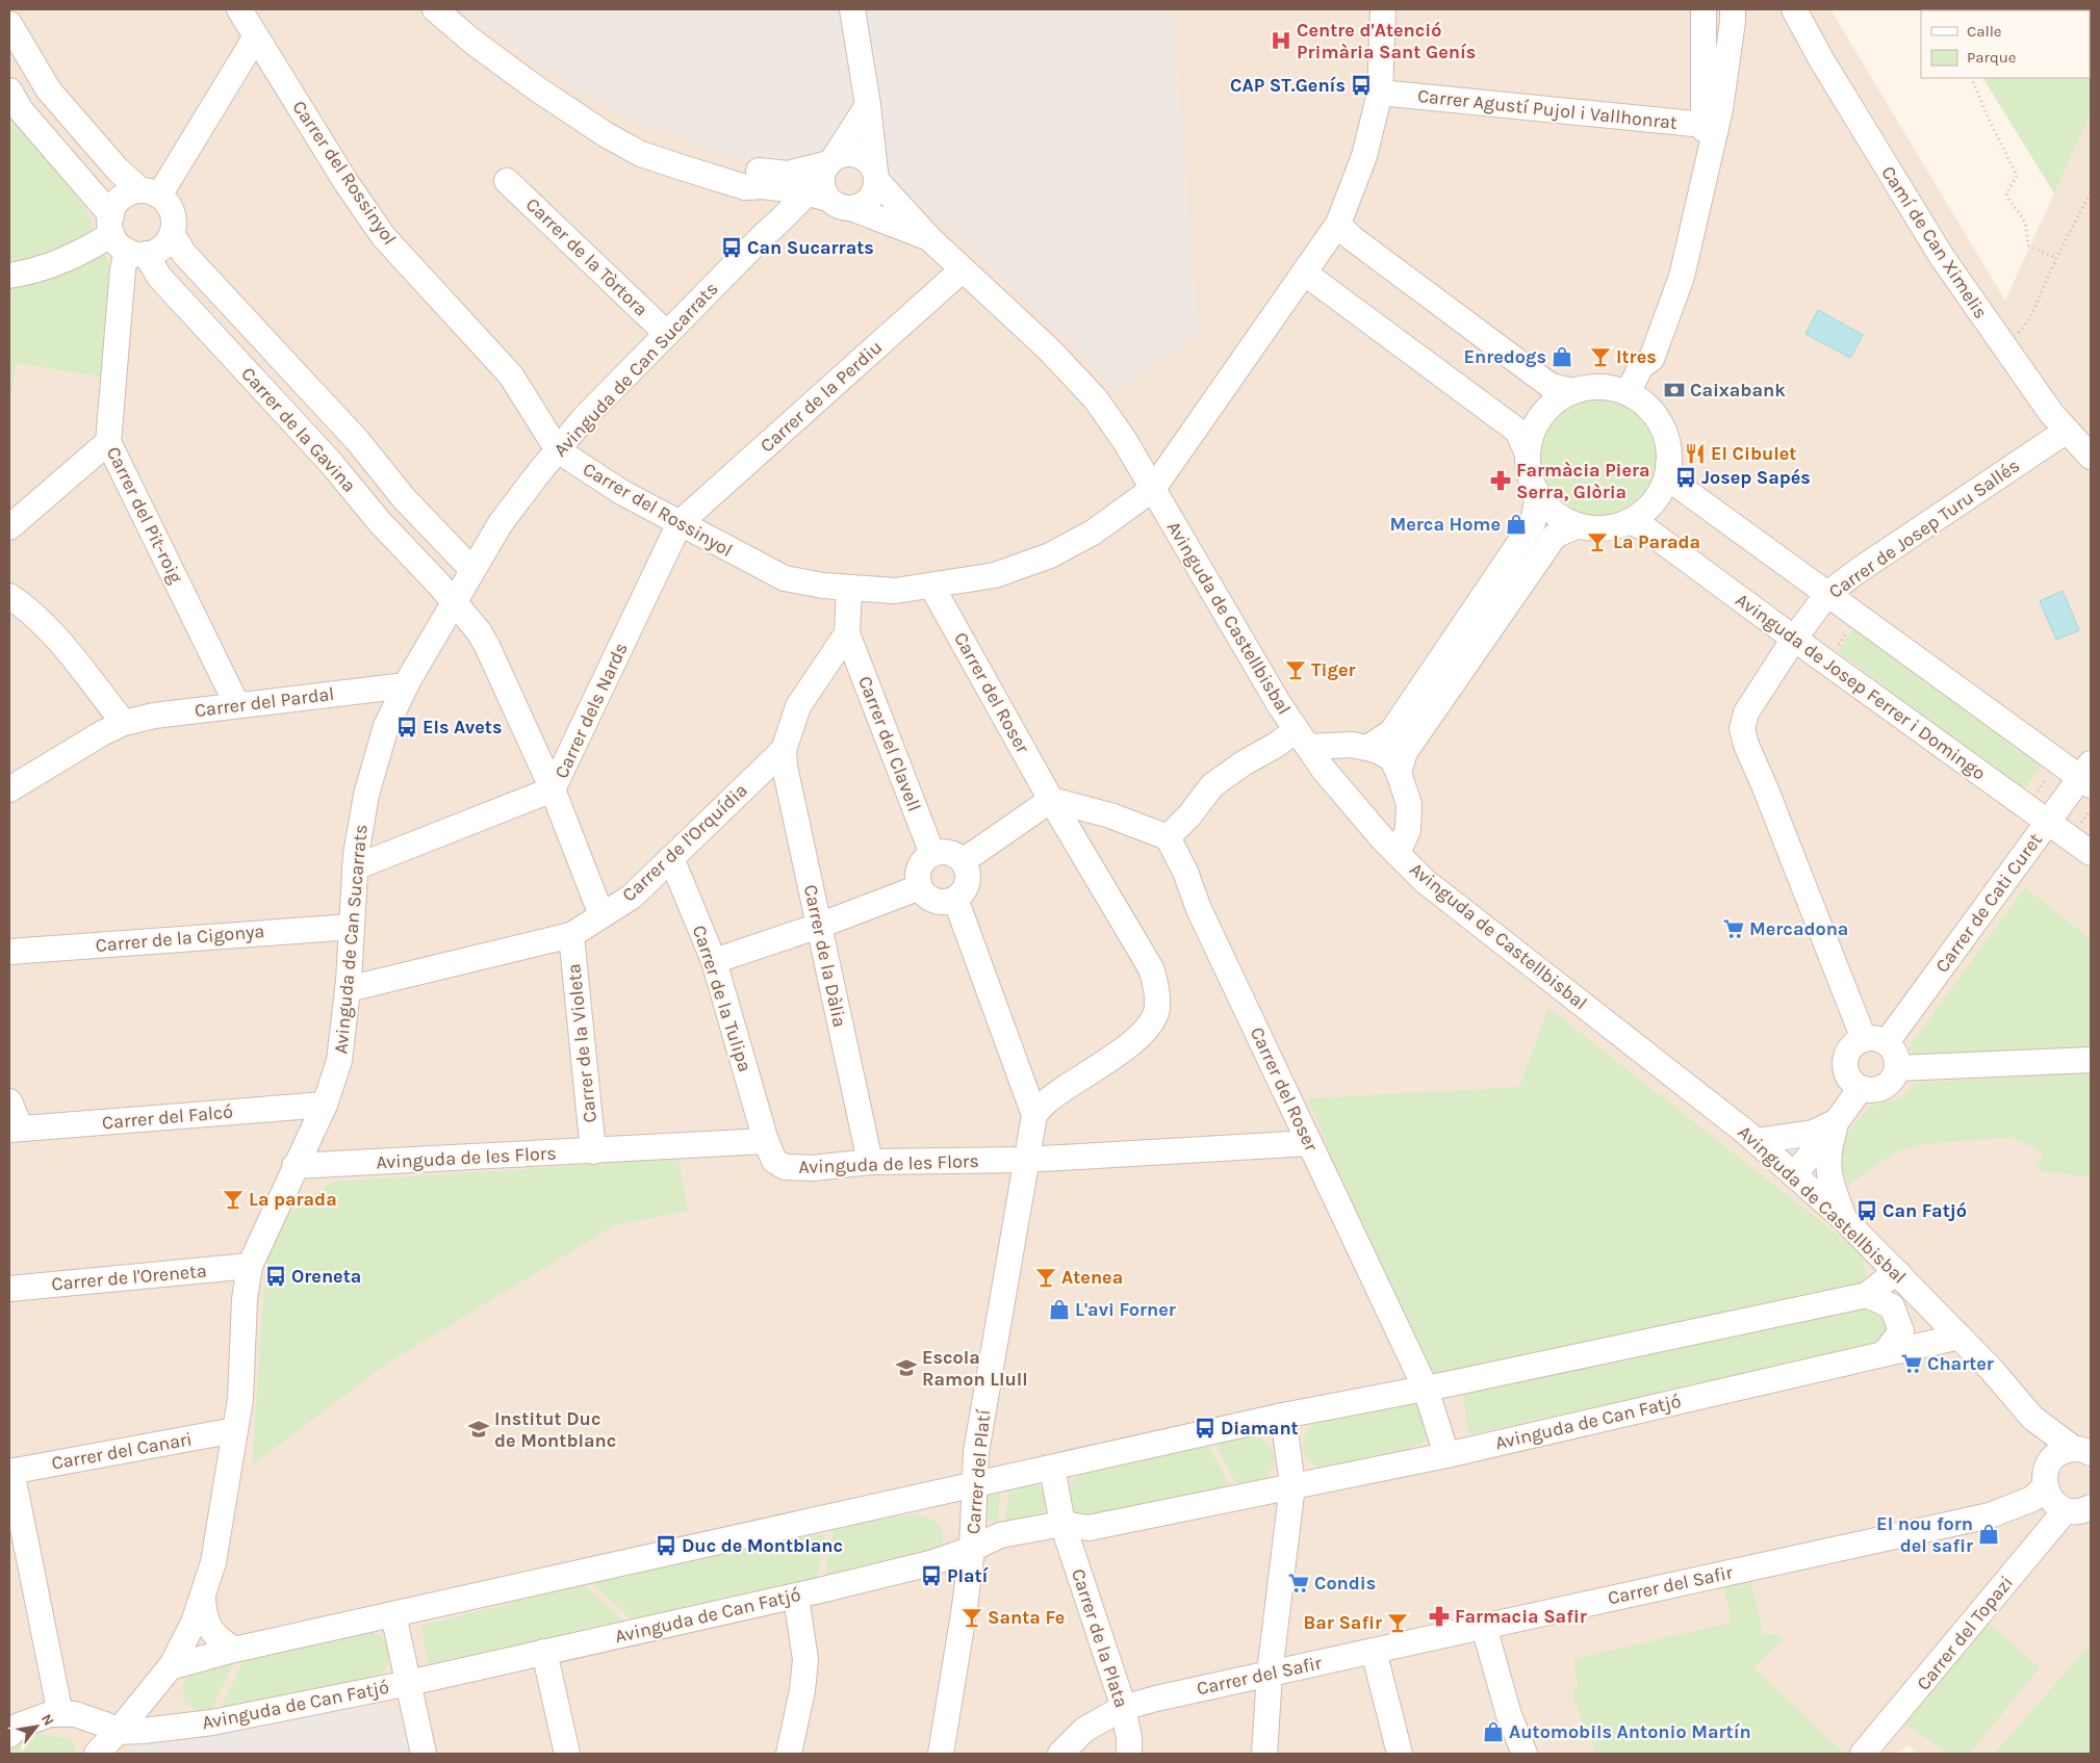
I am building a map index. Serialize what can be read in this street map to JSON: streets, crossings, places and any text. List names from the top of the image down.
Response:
{
  "streets": {
    "street": [
      "Carrer Agustí Pujol i Vallhonrat",
      "Carrer del Rossinyol",
      "Camí de Can Ximelis",
      "Carrer de la Tòrtora",
      "Avinguda de Can Sucarrats",
      "Carrer de la Perdiu",
      "Carrer de la Gavina",
      "Carrer del Pit-roig",
      "Carrer de Josep Turu Sallés",
      "Avinguda de Castellbisbal",
      "Avinguda de Josep Ferrer i Domingo",
      "Carrer del Roser",
      "Carrer del Pardal",
      "Carrer dels Nards",
      "Carrer del Clavell",
      "Carrer de l'Orquídia",
      "Carrer de Cati Curet",
      "Carrer de la Cigonya",
      "Carrer de la Dàlia",
      "Carrer de la Tulipa",
      "Carrer de la Violeta",
      "Carrer del Falcó",
      "Avinguda de les Flors",
      "Carrer de l'Oreneta",
      "Avinguda de Can Fatjó",
      "Carrer del Canari",
      "Carrer del Platí",
      "Carrer del Safir",
      "Carrer del Topazi",
      "Carrer de la Plata"
    ]
  },
  "crossings": [
    ["Carrer Agustí Pujol i Vallhonrat", "Carrer del Rossinyol"],
    ["Carrer del Rossinyol", "Avinguda de Can Sucarrats"],
    ["Carrer del Rossinyol", "Carrer de la Perdiu"],
    ["Carrer del Rossinyol", "Avinguda de Castellbisbal"],
    ["Carrer del Rossinyol", "Carrer del Roser"],
    ["Carrer del Rossinyol", "Carrer dels Nards"],
    ["Camí de Can Ximelis", "Carrer de Josep Turu Sallés"],
    ["Carrer de la Tòrtora", "Avinguda de Can Sucarrats"],
    ["Avinguda de Can Sucarrats", "Carrer de la Gavina"],
    ["Avinguda de Can Sucarrats", "Avinguda de Castellbisbal"],
    ["Avinguda de Can Sucarrats", "Carrer del Pardal"],
    ["Avinguda de Can Sucarrats", "Carrer dels Nards"],
    ["Avinguda de Can Sucarrats", "Carrer de l'Orquídia"],
    ["Avinguda de Can Sucarrats", "Carrer de la Cigonya"],
    ["Avinguda de Can Sucarrats", "Carrer del Falcó"],
    ["Avinguda de Can Sucarrats", "Avinguda de les Flors"],
    ["Avinguda de Can Sucarrats", "Carrer de l'Oreneta"],
    ["Avinguda de Can Sucarrats", "Avinguda de Can Fatjó"],
    ["Avinguda de Can Sucarrats", "Carrer del Canari"],
    ["Carrer de la Perdiu", "Avinguda de Castellbisbal"],
    ["Carrer de la Perdiu", "Carrer dels Nards"],
    ["Carrer de la Gavina", "Carrer del Pit-roig"],
    ["Carrer del Pit-roig", "Carrer del Pardal"],
    ["Carrer de Josep Turu Sallés", "Avinguda de Josep Ferrer i Domingo"],
    ["Carrer de Josep Turu Sallés", "Carrer de Cati Curet"],
    ["Avinguda de Castellbisbal", "Avinguda de Can Fatjó"],
    ["Avinguda de Castellbisbal", "Carrer del Safir"],
    ["Avinguda de Josep Ferrer i Domingo", "Carrer de Cati Curet"],
    ["Carrer del Roser", "Avinguda de les Flors"],
    ["Carrer del Roser", "Avinguda de Can Fatjó"],
    ["Carrer del Roser", "Carrer del Platí"],
    ["Carrer del Clavell", "Carrer de l'Orquídia"],
    ["Carrer de l'Orquídia", "Carrer de la Dàlia"],
    ["Carrer de l'Orquídia", "Carrer de la Tulipa"],
    ["Carrer de l'Orquídia", "Carrer de la Violeta"],
    ["Carrer de la Dàlia", "Avinguda de les Flors"],
    ["Carrer de la Tulipa", "Avinguda de les Flors"],
    ["Carrer de la Violeta", "Avinguda de les Flors"],
    ["Avinguda de les Flors", "Carrer del Platí"],
    ["Avinguda de Can Fatjó", "Carrer del Platí"],
    ["Avinguda de Can Fatjó", "Carrer de la Plata"],
    ["Carrer del Safir", "Carrer de la Plata"]
  ],
  "places": {
    "hospital": ["Centre d'Atenció Primària Sant Genís"],
    "bus stop": [
      "CAP ST.Genís",
      "Can Sucarrats",
      "Josep Sapés",
      "Els Avets",
      "Can Fatjó",
      "Oreneta",
      "Diamant",
      "Duc de Montblanc",
      "Platí"
    ],
    "shop": [
      "Enredogs",
      "Merca Home",
      "L'avi Forner",
      "El nou forn del safir",
      "Automobils Antonio Martín"
    ],
    "bar": [
      "Itres",
      "La Parada",
      "Tiger",
      "La parada",
      "Atenea",
      "Santa Fe",
      "Bar Safir"
    ],
    "bank": ["Caixabank"],
    "restaurant": ["El Cibulet"],
    "pharmacy": ["Farmàcia Piera Serra, Glòria", "Farmacia Safir"],
    "supermarket": ["Mercadona", "Charter", "Condis"],
    "school or university": ["Escola Ramon Llull", "Institut Duc de Montblanc"]
  },
  "legend": ["Calle", "Parque"],
  "north": "top right"
}
